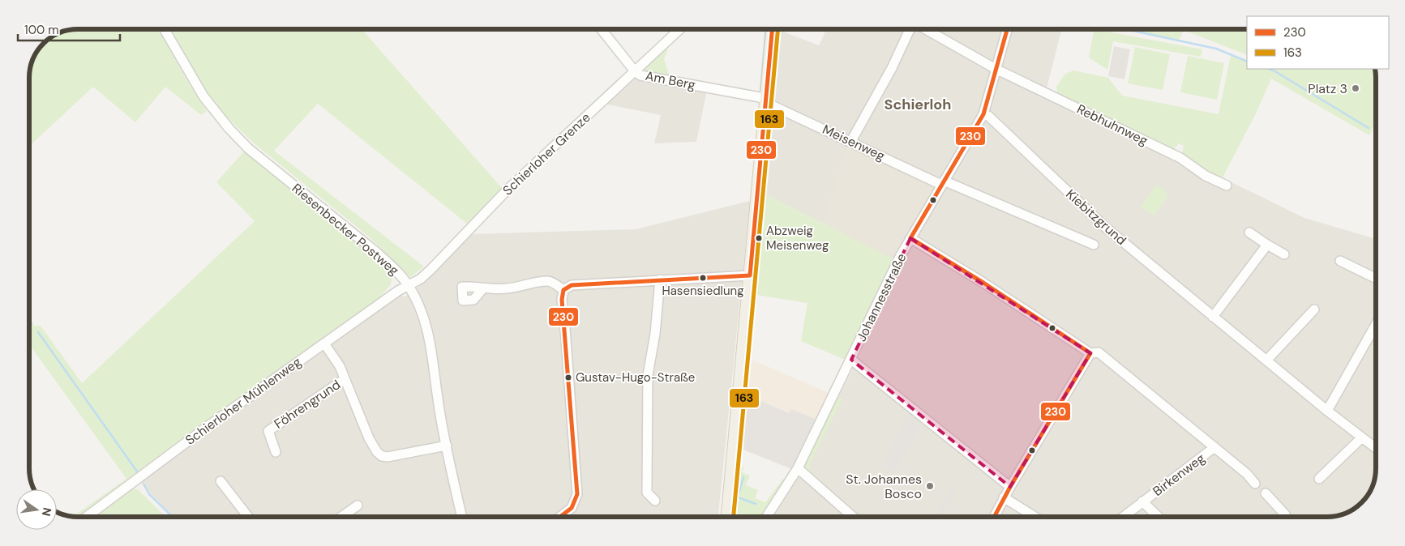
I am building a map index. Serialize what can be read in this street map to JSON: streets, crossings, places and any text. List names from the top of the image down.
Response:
{
  "streets": {
    "street": [
      "Am Berg",
      "Rebhuhnweg",
      "Meisenweg",
      "Schierloher Grenze",
      "Kiebitzgrund",
      "Riesenbecker Postweg",
      "Johannesstraße",
      "Schierloher Mühlenweg",
      "Föhrengrund",
      "Birkenweg"
    ]
  },
  "crossings": [
    ["Am Berg", "Meisenweg"],
    ["Am Berg", "Schierloher Grenze"],
    ["Rebhuhnweg", "Johannesstraße"],
    ["Meisenweg", "Johannesstraße"],
    ["Schierloher Grenze", "Riesenbecker Postweg"],
    ["Schierloher Grenze", "Schierloher Mühlenweg"],
    ["Kiebitzgrund", "Johannesstraße"],
    ["Riesenbecker Postweg", "Schierloher Mühlenweg"],
    ["Riesenbecker Postweg", "Föhrengrund"],
    ["Schierloher Mühlenweg", "Föhrengrund"]
  ],
  "districts": ["Schierloh"],
  "places": [
    "Platz 3",
    "Abzweig Meisenweg",
    "Hasensiedlung",
    "Gustav-Hugo-Straße",
    "St. Johannes Bosco"
  ],
  "lines": ["transit line 230", "transit line 163"],
  "legend": ["230", "163"],
  "scale_bar": "100 m",
  "north": "right"
}
